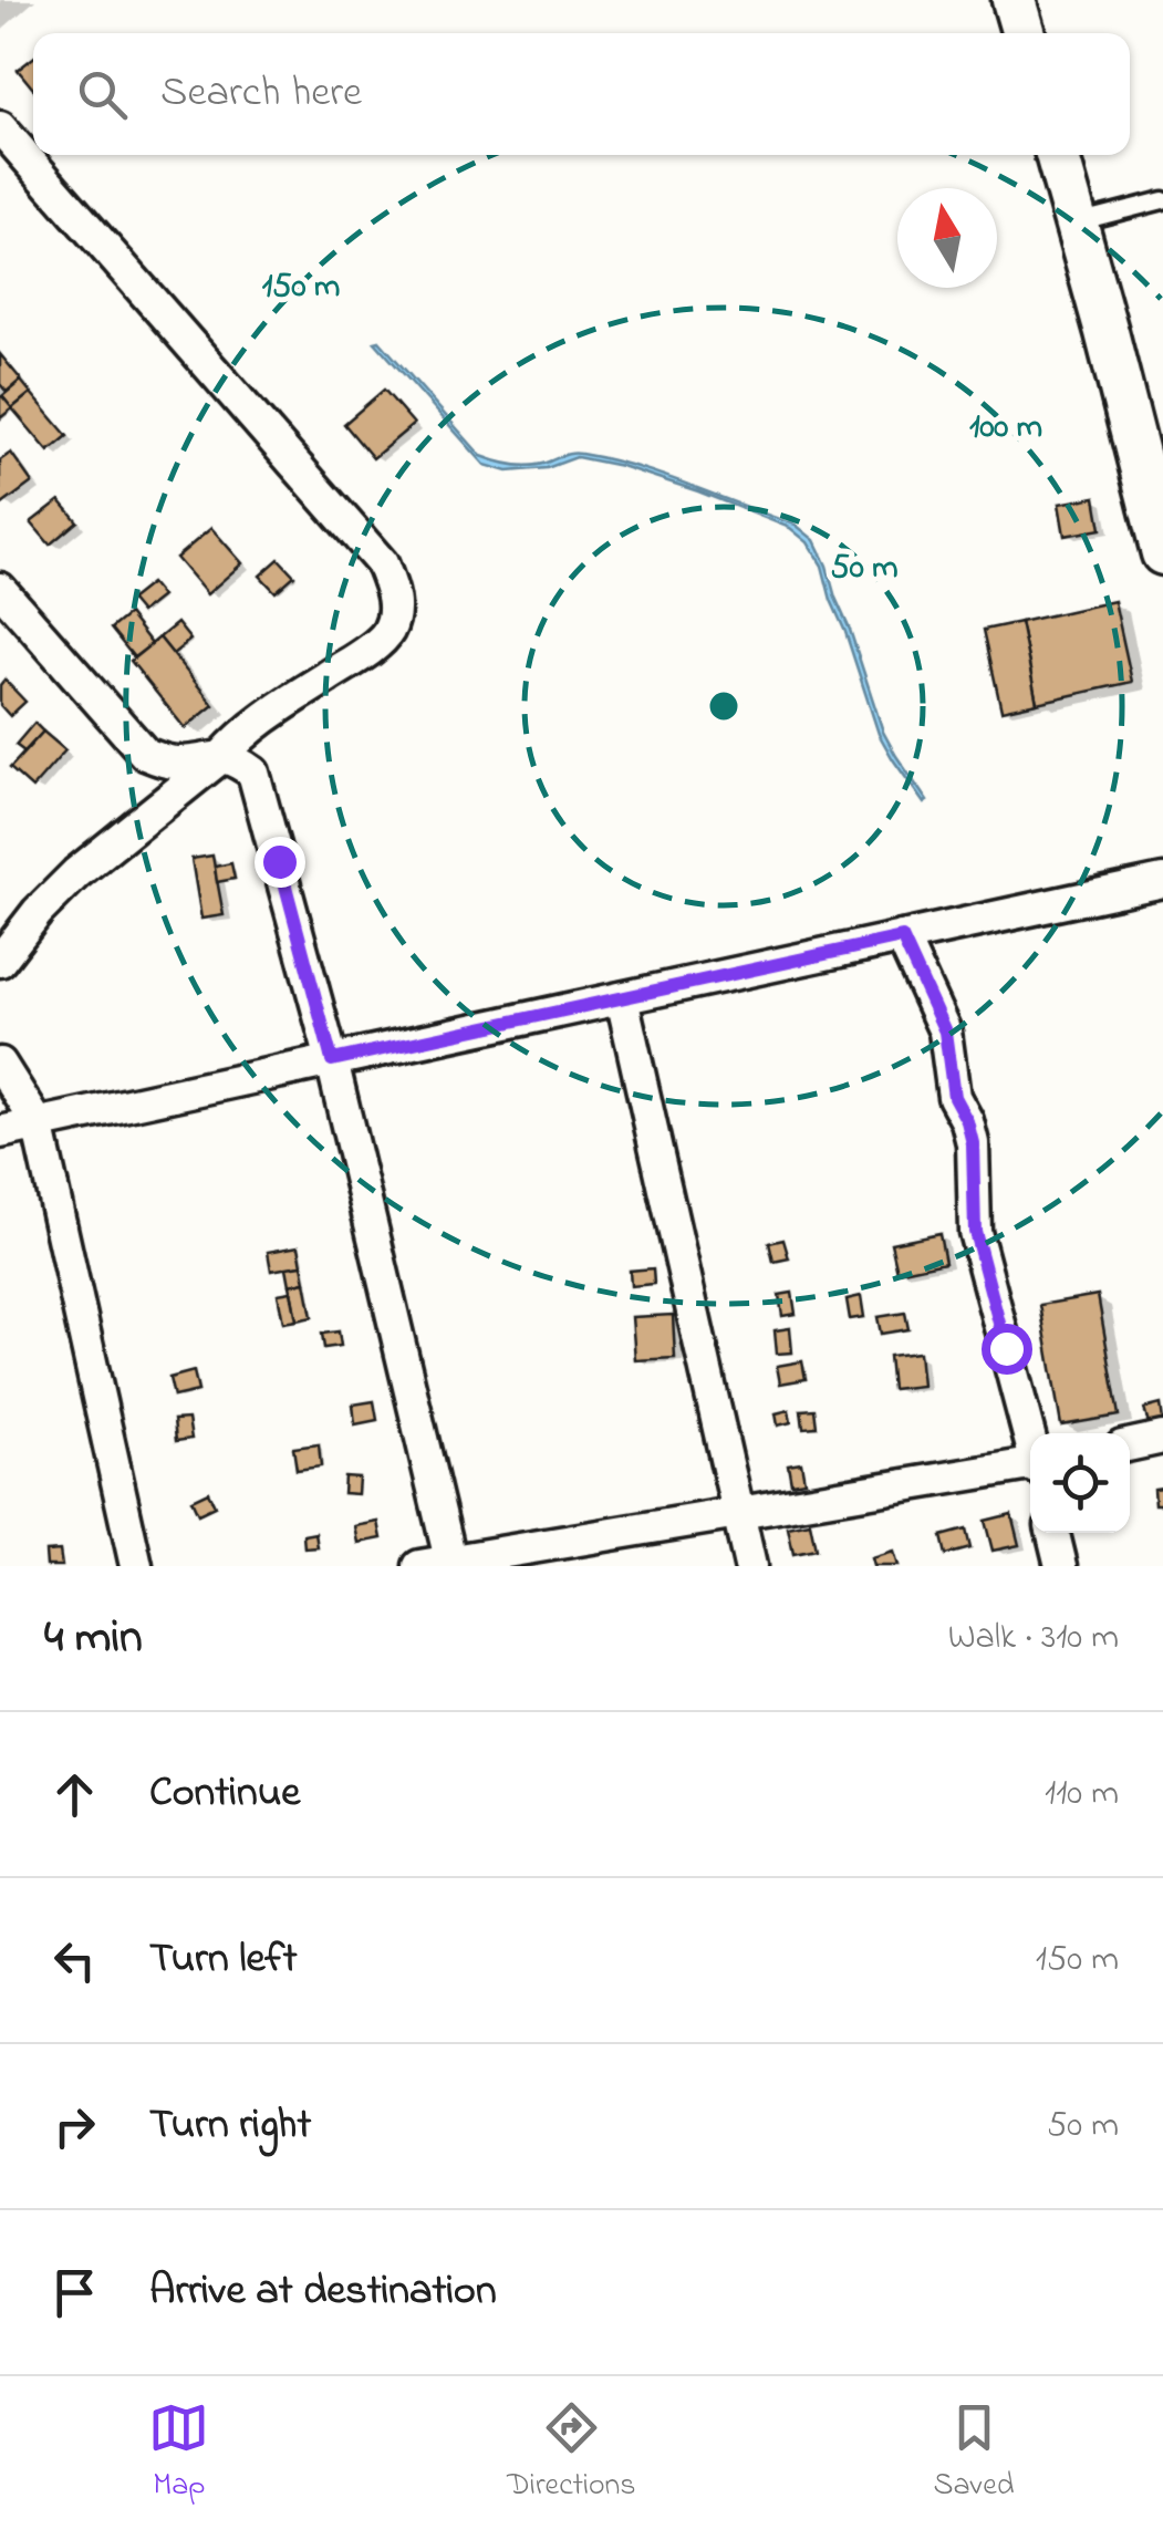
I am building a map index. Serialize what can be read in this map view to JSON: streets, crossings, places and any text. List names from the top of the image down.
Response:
{
  "north": "top",
  "page": {
    "search": "Search here",
    "heading": ["4 min", "Walk · 310 m"],
    "list": [
      ["Continue", "110 m"],
      ["Turn left", "150 m"],
      ["Turn right", "50 m"],
      "Arrive at destination"
    ],
    "nav": ["Map", "Directions", "Saved"]
  },
  "rings": ["150 m", "100 m", "50 m"]
}
